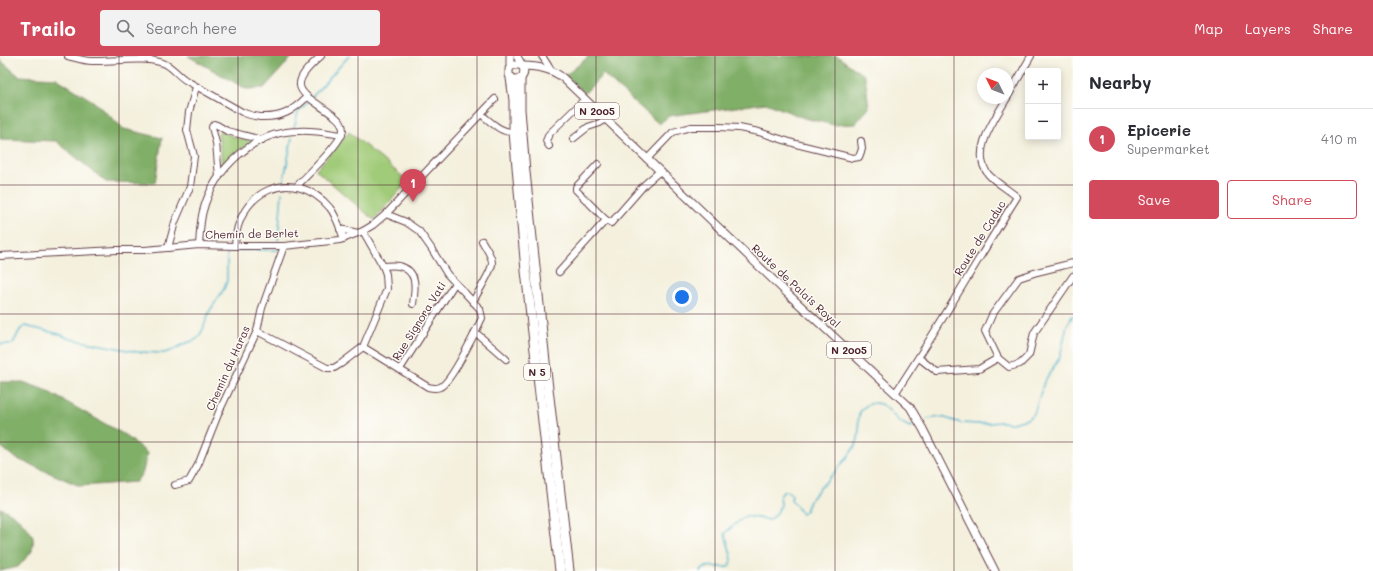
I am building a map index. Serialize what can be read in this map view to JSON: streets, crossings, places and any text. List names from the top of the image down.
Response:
{
  "streets": {
    "highway": ["N 5"],
    "main road": ["N 2005", "Route de Palais Royal"],
    "street": [
      "Chemin de Berlet",
      "Route de Caduc",
      "Rue Signora Vati",
      "Chemin du Haras"
    ]
  },
  "crossings": [
    ["Chemin de Berlet", "Chemin du Haras"],
    ["Route de Caduc", "Route de Palais Royal"],
    ["Route de Palais Royal", "N 5"]
  ],
  "north": "top left",
  "page": {
    "header": "Trailo",
    "search": "Search here",
    "nav": ["Map", "Layers", "Share"],
    "heading": "Nearby",
    "map_buttons": ["+", "−"],
    "list": [
      {
        "mark": "1",
        "name": "Epicerie",
        "note": "Supermarket",
        "value": "410 m"
      }
    ],
    "buttons": ["Save", "Share"],
    "pins": "1"
  }
}
